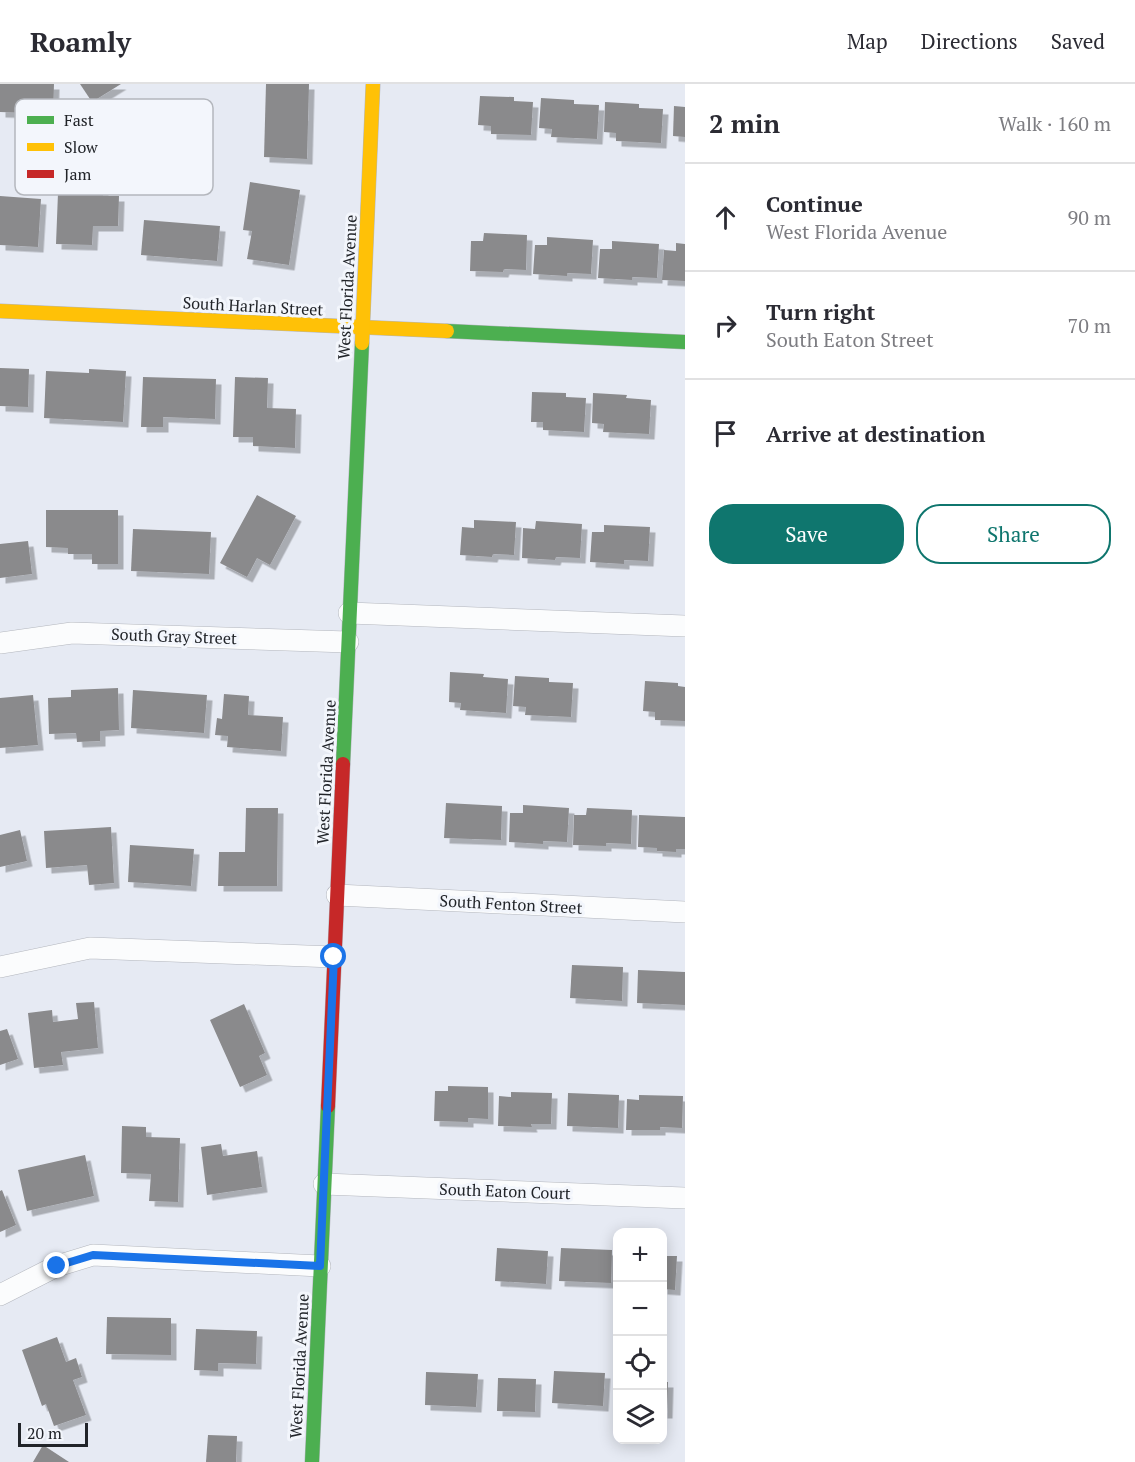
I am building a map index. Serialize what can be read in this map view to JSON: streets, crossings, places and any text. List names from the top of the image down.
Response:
{
  "streets": {
    "street": [
      "West Florida Avenue",
      "South Harlan Street",
      "South Gray Street",
      "South Fenton Street",
      "South Eaton Court"
    ]
  },
  "crossings": [
    ["West Florida Avenue", "South Harlan Street"],
    ["West Florida Avenue", "South Gray Street"],
    ["West Florida Avenue", "South Fenton Street"],
    ["West Florida Avenue", "South Eaton Court"]
  ],
  "legend": ["Fast", "Slow", "Jam"],
  "scale_bar": "20 m",
  "page": {
    "header": "Roamly",
    "nav": ["Map", "Directions", "Saved"],
    "heading": ["2 min", "Walk · 160 m"],
    "list": [
      ["Continue", "West Florida Avenue", "90 m"],
      ["Turn right", "South Eaton Street", "70 m"],
      "Arrive at destination"
    ],
    "buttons": ["Save", "Share"],
    "map_buttons": ["+", "−"],
    "scale": "20 m"
  }
}
